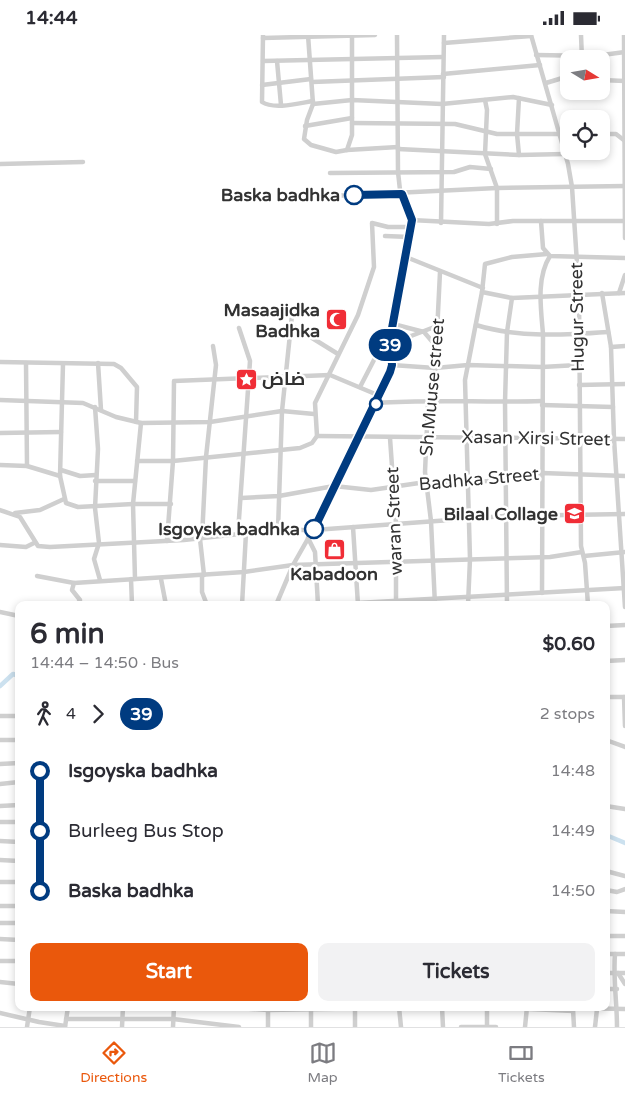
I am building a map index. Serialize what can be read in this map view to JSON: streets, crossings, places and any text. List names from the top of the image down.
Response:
{
  "streets": {
    "street": [
      "Hugur Street",
      "Sh.Muuse street",
      "Xasan Xirsi Street",
      "Badhka Street",
      "waran Street"
    ]
  },
  "crossings": [
    ["Hugur Street", "Xasan Xirsi Street"],
    ["Hugur Street", "Badhka Street"],
    ["Sh.Muuse street", "Xasan Xirsi Street"],
    ["Sh.Muuse street", "Badhka Street"],
    ["Xasan Xirsi Street", "waran Street"],
    ["Badhka Street", "waran Street"]
  ],
  "places": {
    "other": ["Baska badhka", "Isgoyska badhka"],
    "mosque": ["Masaajidka Badhka"],
    "place": ["ضاض"],
    "school or university": ["Bilaal Collage"],
    "shop": ["Kabadoon"]
  },
  "lines": ["bus line 39"],
  "north": "right",
  "page": {
    "status": "14:44",
    "on_map": "39",
    "heading": ["6 min", "14:44 – 14:50 · Bus", "$0.60"],
    "legs": ["4", "39", "2 stops"],
    "list": [
      {
        "name": "Isgoyska badhka",
        "value": "14:48"
      },
      {
        "name": "Burleeg Bus Stop",
        "value": "14:49"
      },
      {
        "name": "Baska badhka",
        "value": "14:50"
      }
    ],
    "buttons": ["Start", "Tickets"],
    "tabs": ["Directions", "Map", "Tickets"]
  }
}
